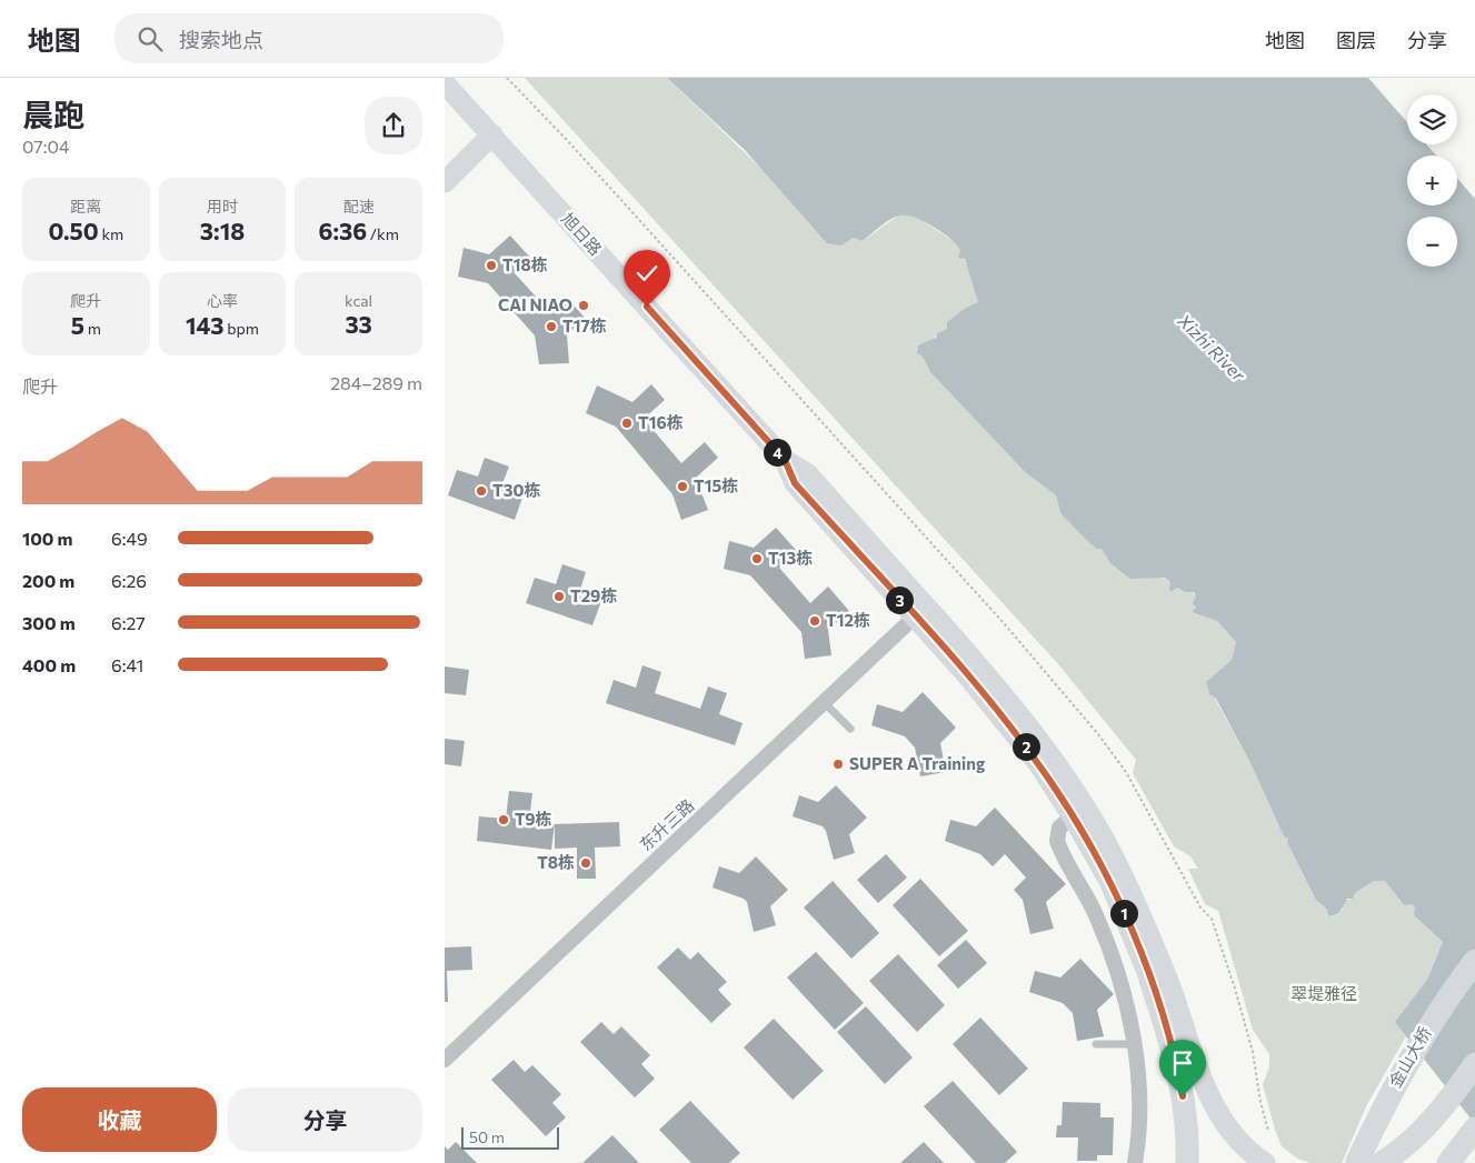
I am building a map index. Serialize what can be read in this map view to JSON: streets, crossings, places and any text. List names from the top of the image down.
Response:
{
  "streets": {
    "main road": ["旭日路", "金山大桥"],
    "street": ["东升三路"]
  },
  "crossings": [
    ["旭日路", "东升三路"]
  ],
  "water": ["Xizhi River"],
  "parks": ["翠堤雅径"],
  "places": [
    "T18栋",
    "CAI NIAO",
    "T17栋",
    "T16栋",
    "T15栋",
    "T30栋",
    "T13栋",
    "T29栋",
    "T12栋",
    "SUPER A Training",
    "T9栋",
    "T8栋"
  ],
  "scale_bar": "50 m",
  "page": {
    "header": "地图",
    "search": "搜索地点",
    "nav": ["地图", "图层", "分享"],
    "heading": ["晨跑", "07:04"],
    "map_buttons": ["+", "−"],
    "stats": [
      ["距离", "0.50 km"],
      ["用时", "3:18"],
      ["配速", "6:36 /km"],
      ["爬升", "5 m"],
      ["心率", "143 bpm"],
      ["kcal", "33"]
    ],
    "chart": ["爬升", "284–289 m"],
    "pins": [
      "4",
      "3",
      "2",
      "1"
    ],
    "list": [
      {
        "name": "100 m",
        "note": "6:49"
      },
      {
        "name": "200 m",
        "note": "6:26"
      },
      {
        "name": "300 m",
        "note": "6:27"
      },
      {
        "name": "400 m",
        "note": "6:41"
      }
    ],
    "buttons": ["收藏", "分享"],
    "scale": "50 m"
  }
}
